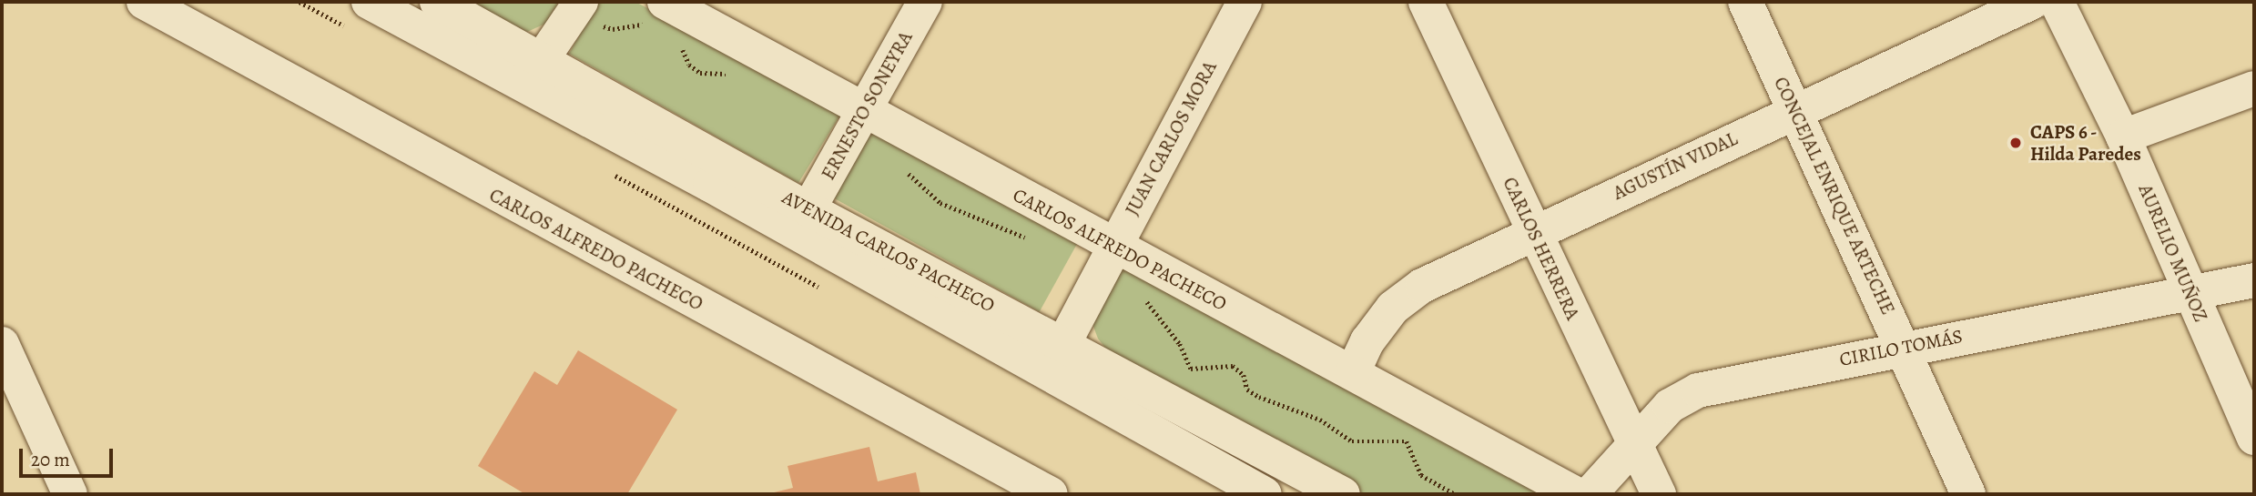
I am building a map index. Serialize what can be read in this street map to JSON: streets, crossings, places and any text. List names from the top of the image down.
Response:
{
  "streets": {
    "street": [
      "ERNESTO SONEYRA",
      "JUAN CARLOS MORA",
      "AGUSTÍN VIDAL",
      "CONCEJAL ENRIQUE ARTECHE",
      "CARLOS HERRERA",
      "CARLOS ALFREDO PACHECO",
      "AVENIDA CARLOS PACHECO",
      "AURELIO MUÑOZ",
      "CIRILO TOMÁS"
    ]
  },
  "crossings": [
    ["ERNESTO SONEYRA", "CARLOS ALFREDO PACHECO"],
    ["ERNESTO SONEYRA", "AVENIDA CARLOS PACHECO"],
    ["JUAN CARLOS MORA", "CARLOS ALFREDO PACHECO"],
    ["JUAN CARLOS MORA", "AVENIDA CARLOS PACHECO"],
    ["AGUSTÍN VIDAL", "CONCEJAL ENRIQUE ARTECHE"],
    ["AGUSTÍN VIDAL", "CARLOS HERRERA"],
    ["AGUSTÍN VIDAL", "CARLOS ALFREDO PACHECO"],
    ["CONCEJAL ENRIQUE ARTECHE", "CIRILO TOMÁS"],
    ["CARLOS HERRERA", "CIRILO TOMÁS"],
    ["AURELIO MUÑOZ", "CIRILO TOMÁS"]
  ],
  "places": ["CAPS 6 - Hilda Paredes"],
  "scale_bar": "20 m"
}
